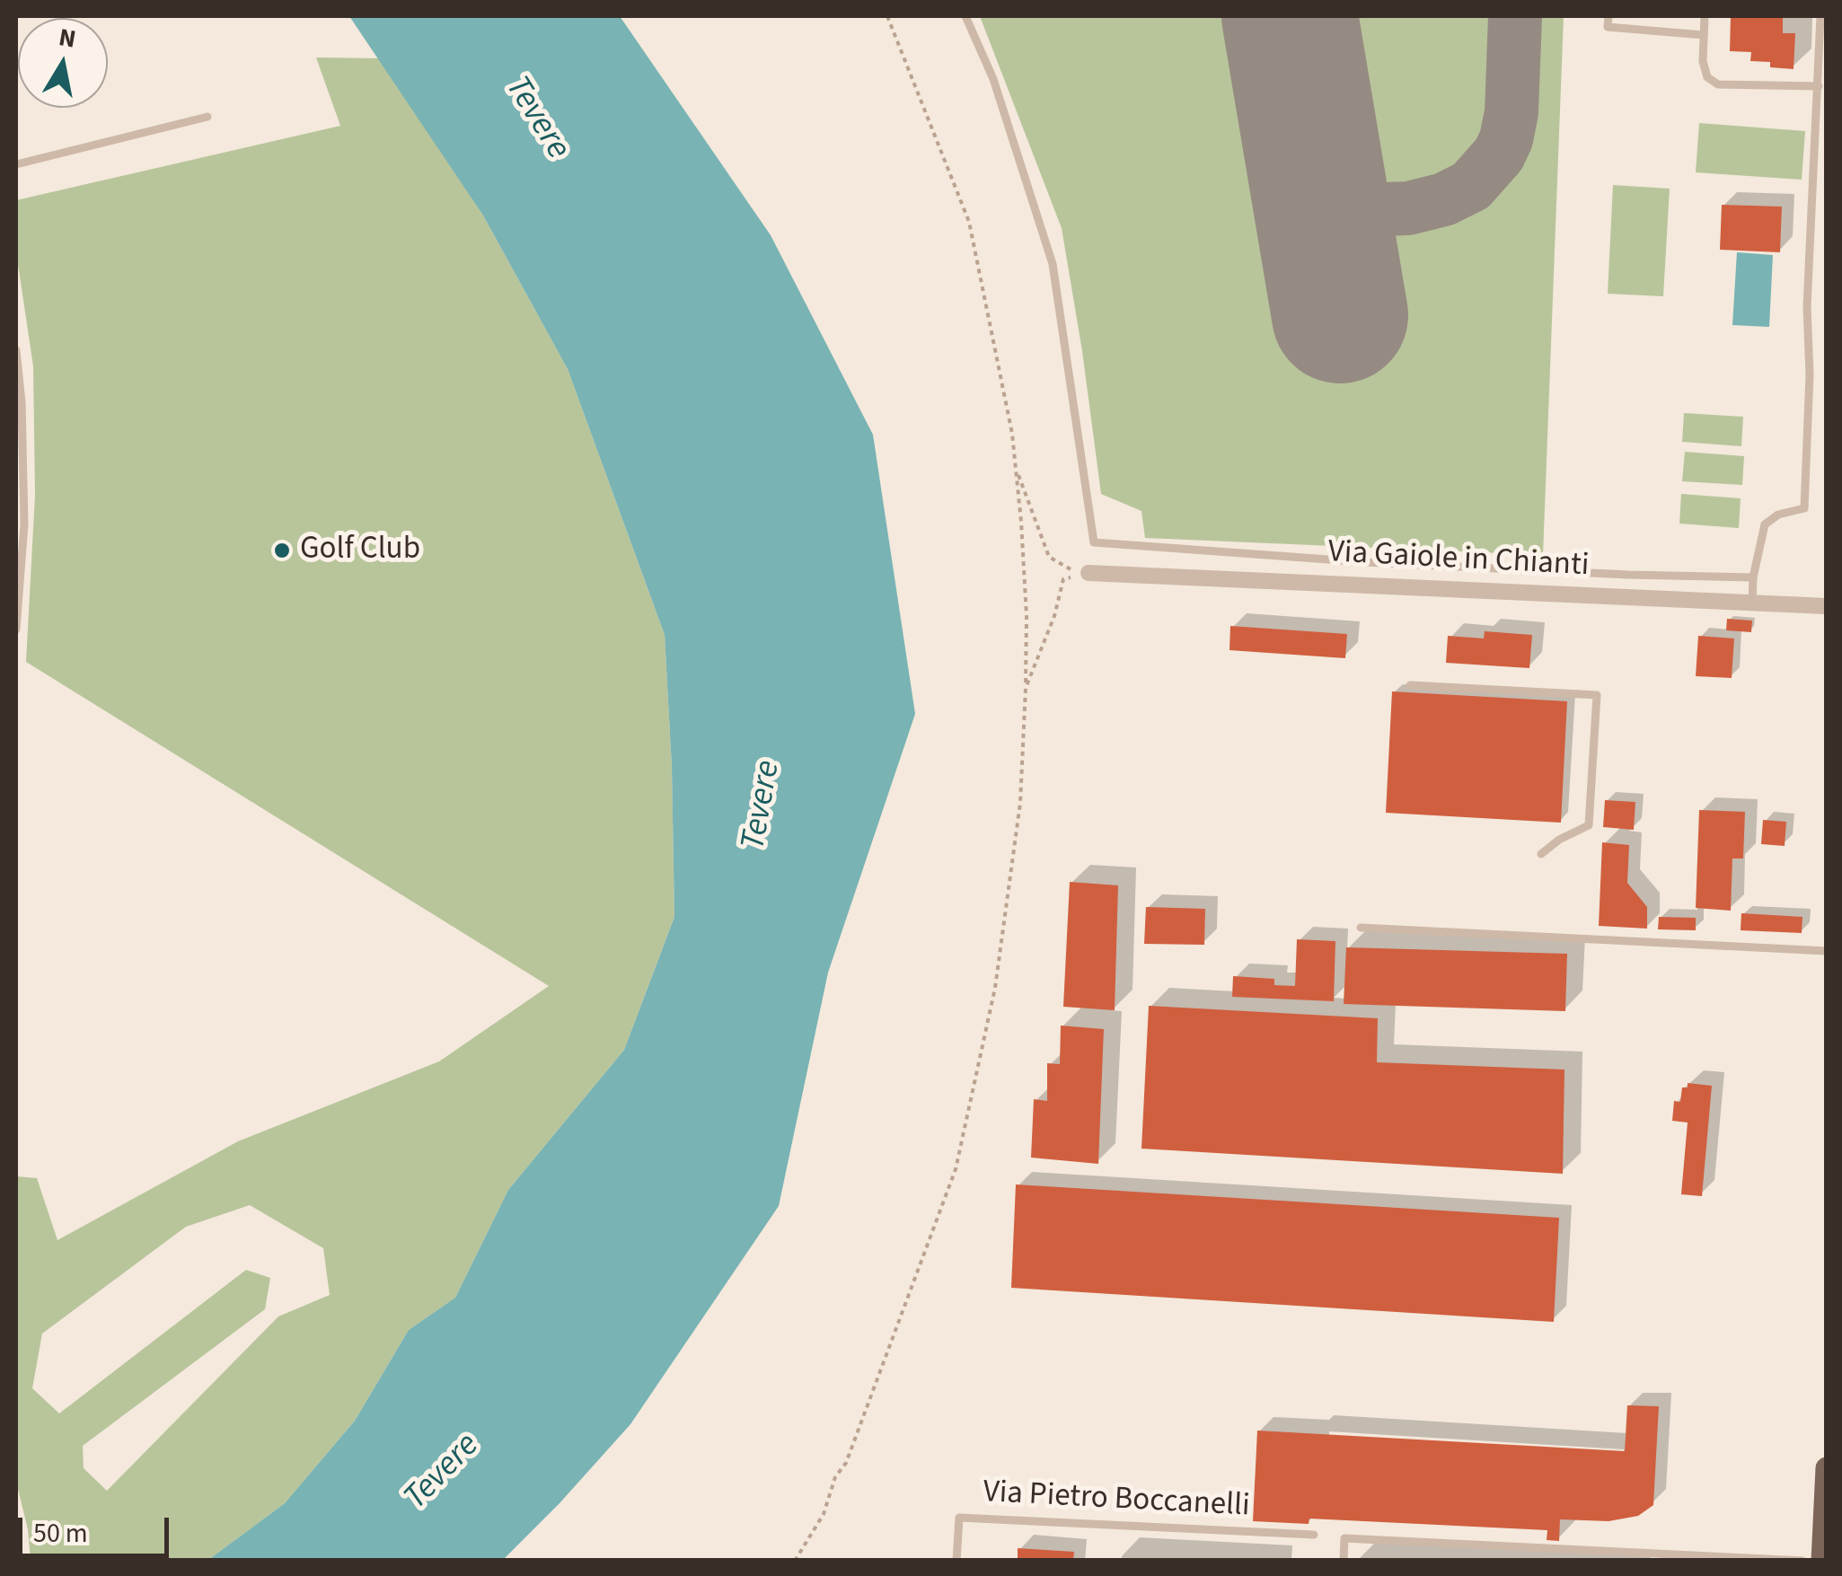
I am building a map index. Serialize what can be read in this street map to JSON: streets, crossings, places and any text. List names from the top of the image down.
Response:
{
  "streets": {
    "street": ["Via Gaiole in Chianti"],
    "lane": ["Via Pietro Boccanelli"]
  },
  "water": ["Tevere"],
  "places": ["Golf Club"],
  "scale_bar": "50 m",
  "north": "top"
}
